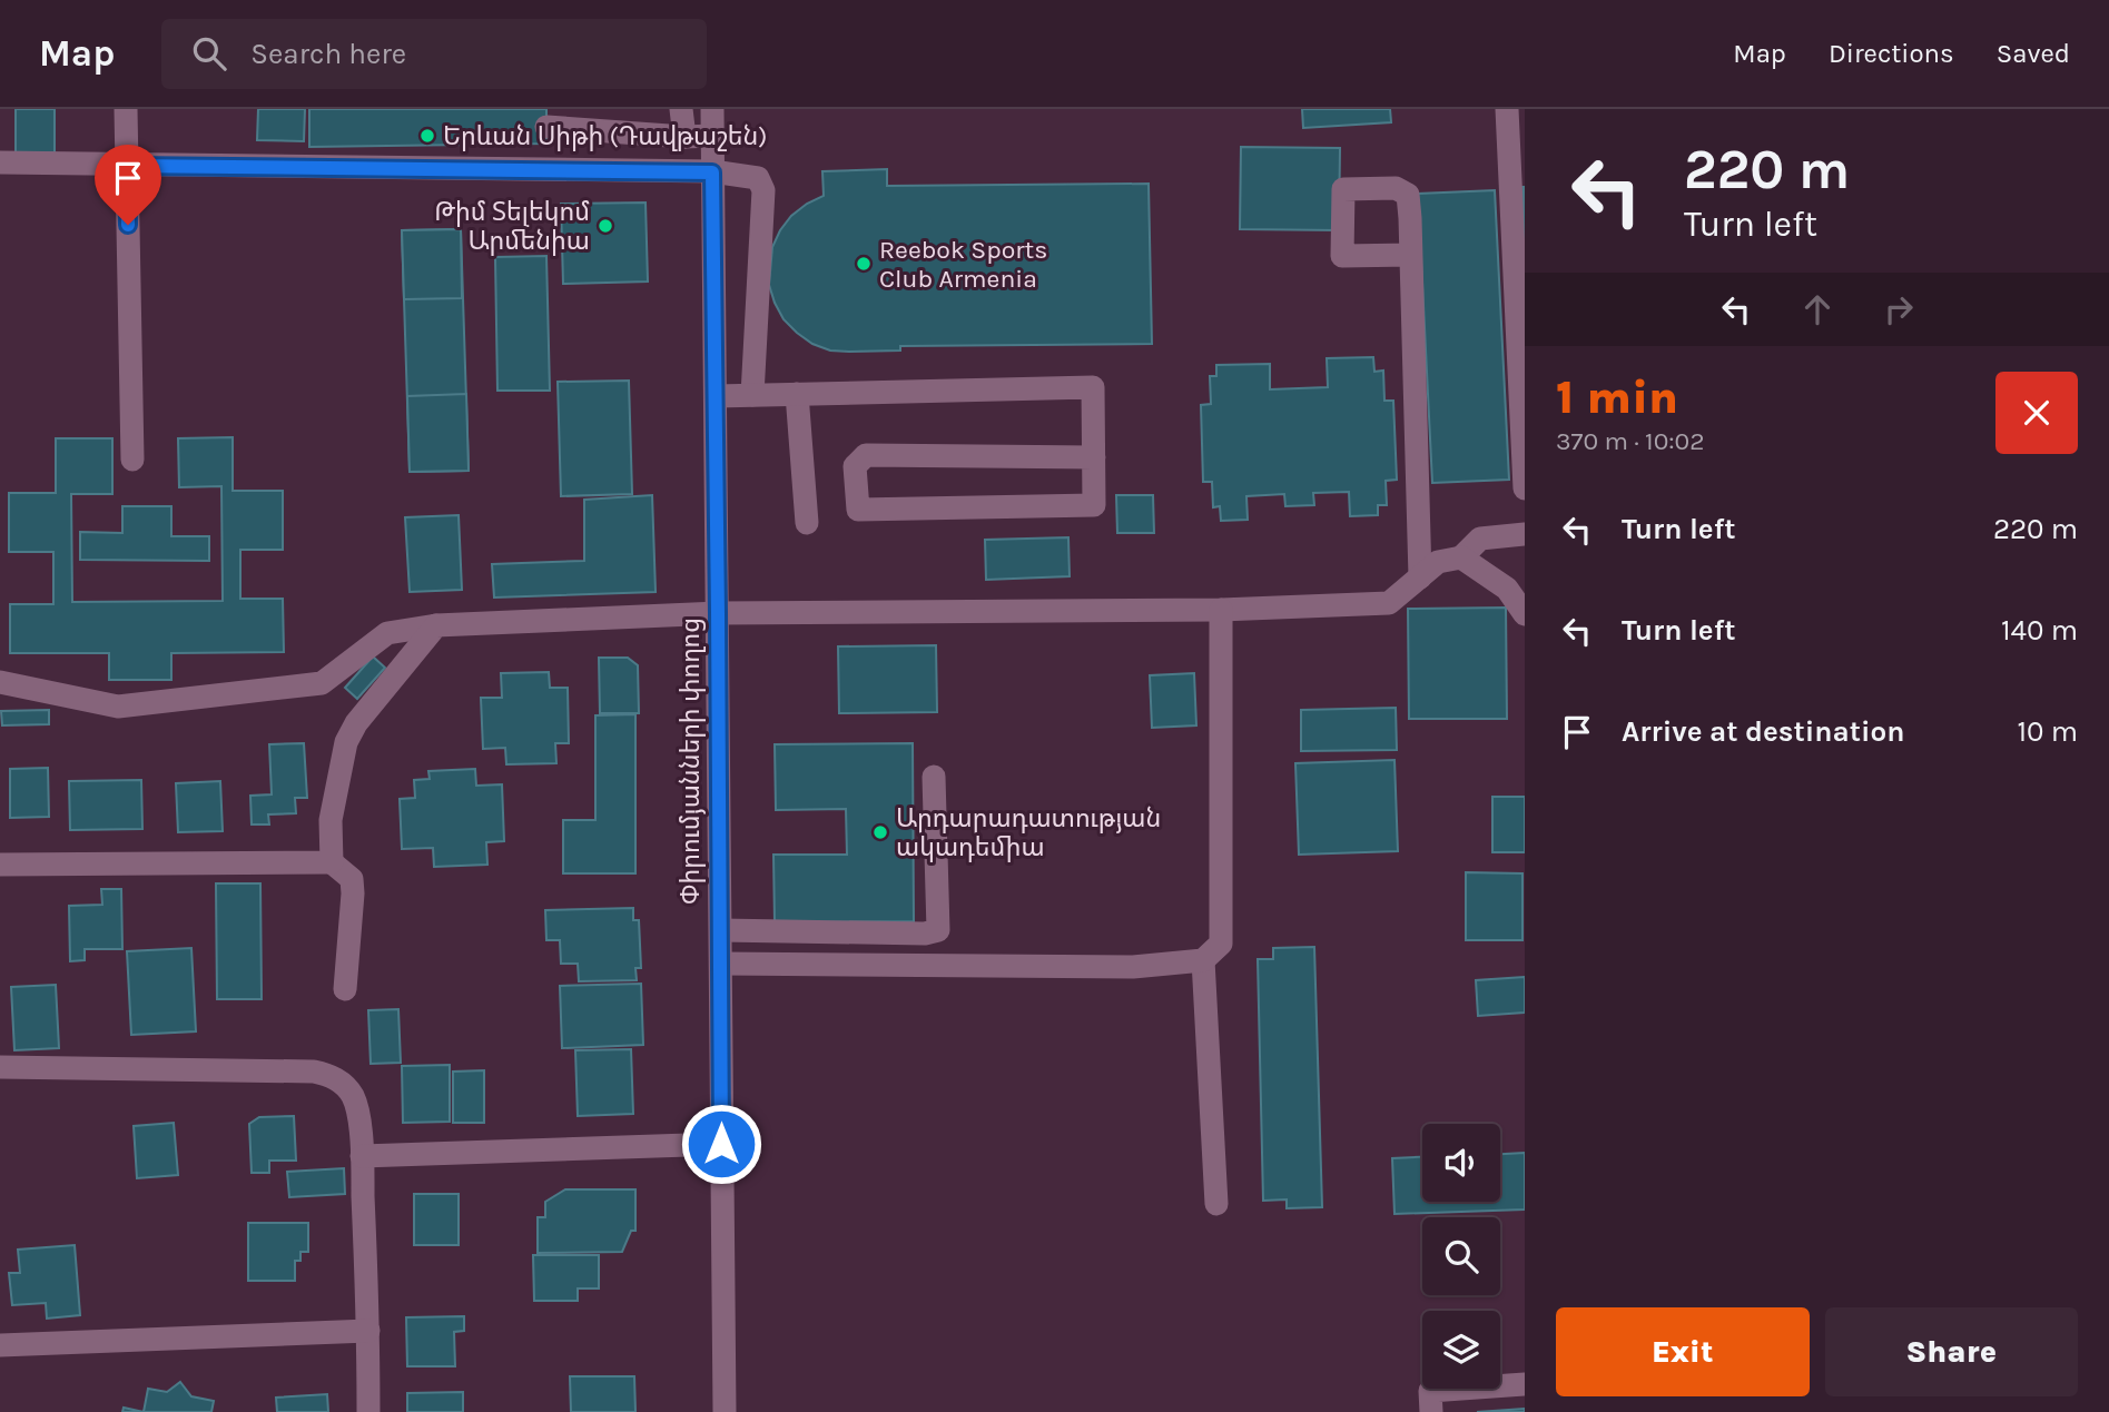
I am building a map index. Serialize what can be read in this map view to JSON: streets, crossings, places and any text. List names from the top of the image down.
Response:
{
  "streets": {
    "street": ["Փիրումյանների փողոց"]
  },
  "places": [
    "Երևան Սիթի (Դավթաշեն)",
    "Թիմ Տելեկոմ Արմենիա",
    "Reebok Sports Club Armenia",
    "Արդարադատության ակադեմիա"
  ],
  "page": {
    "header": "Map",
    "search": "Search here",
    "nav": ["Map", "Directions", "Saved"],
    "turn": ["220 m", "Turn left"],
    "heading": ["1 min", "370 m · 10:02"],
    "list": [
      {
        "name": "Turn left",
        "value": "220 m"
      },
      {
        "name": "Turn left",
        "value": "140 m"
      },
      {
        "name": "Arrive at destination",
        "value": "10 m"
      }
    ],
    "buttons": ["Exit", "Share"]
  }
}
